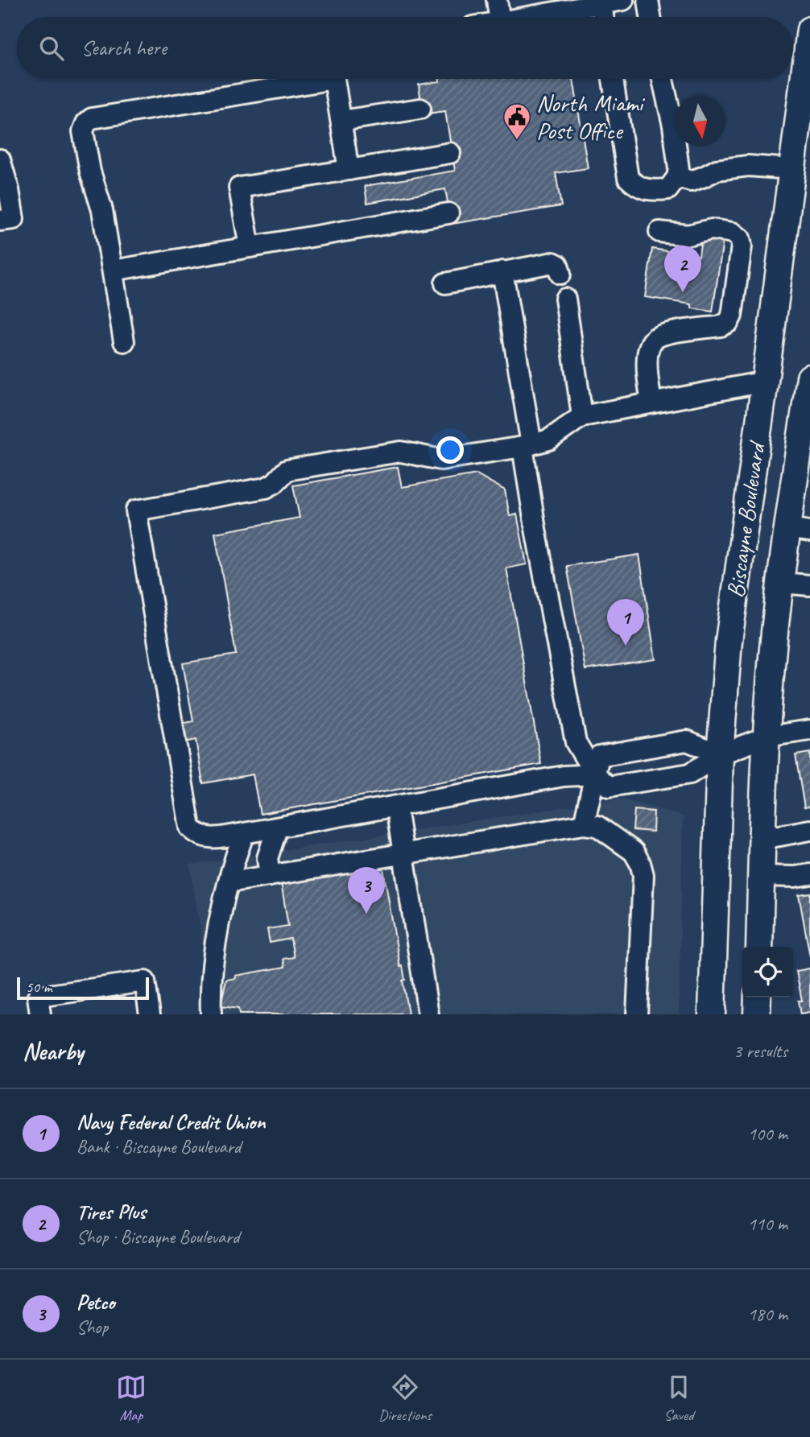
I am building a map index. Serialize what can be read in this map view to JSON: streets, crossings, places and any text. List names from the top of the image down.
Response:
{
  "streets": {
    "main road": ["Biscayne Boulevard"]
  },
  "places": {
    "public building": ["North Miami Post Office"]
  },
  "scale_bar": "50 m",
  "north": "bottom",
  "page": {
    "search": "Search here",
    "pins": ["2", "1", "3"],
    "scale": "50 m",
    "heading": ["Nearby", "3 results"],
    "list": [
      {
        "mark": "1",
        "name": "Navy Federal Credit Union",
        "note": "Bank · Biscayne Boulevard",
        "value": "100 m"
      },
      {
        "mark": "2",
        "name": "Tires Plus",
        "note": "Shop · Biscayne Boulevard",
        "value": "110 m"
      },
      {
        "mark": "3",
        "name": "Petco",
        "note": "Shop",
        "value": "180 m"
      }
    ],
    "nav": ["Map", "Directions", "Saved"]
  }
}
